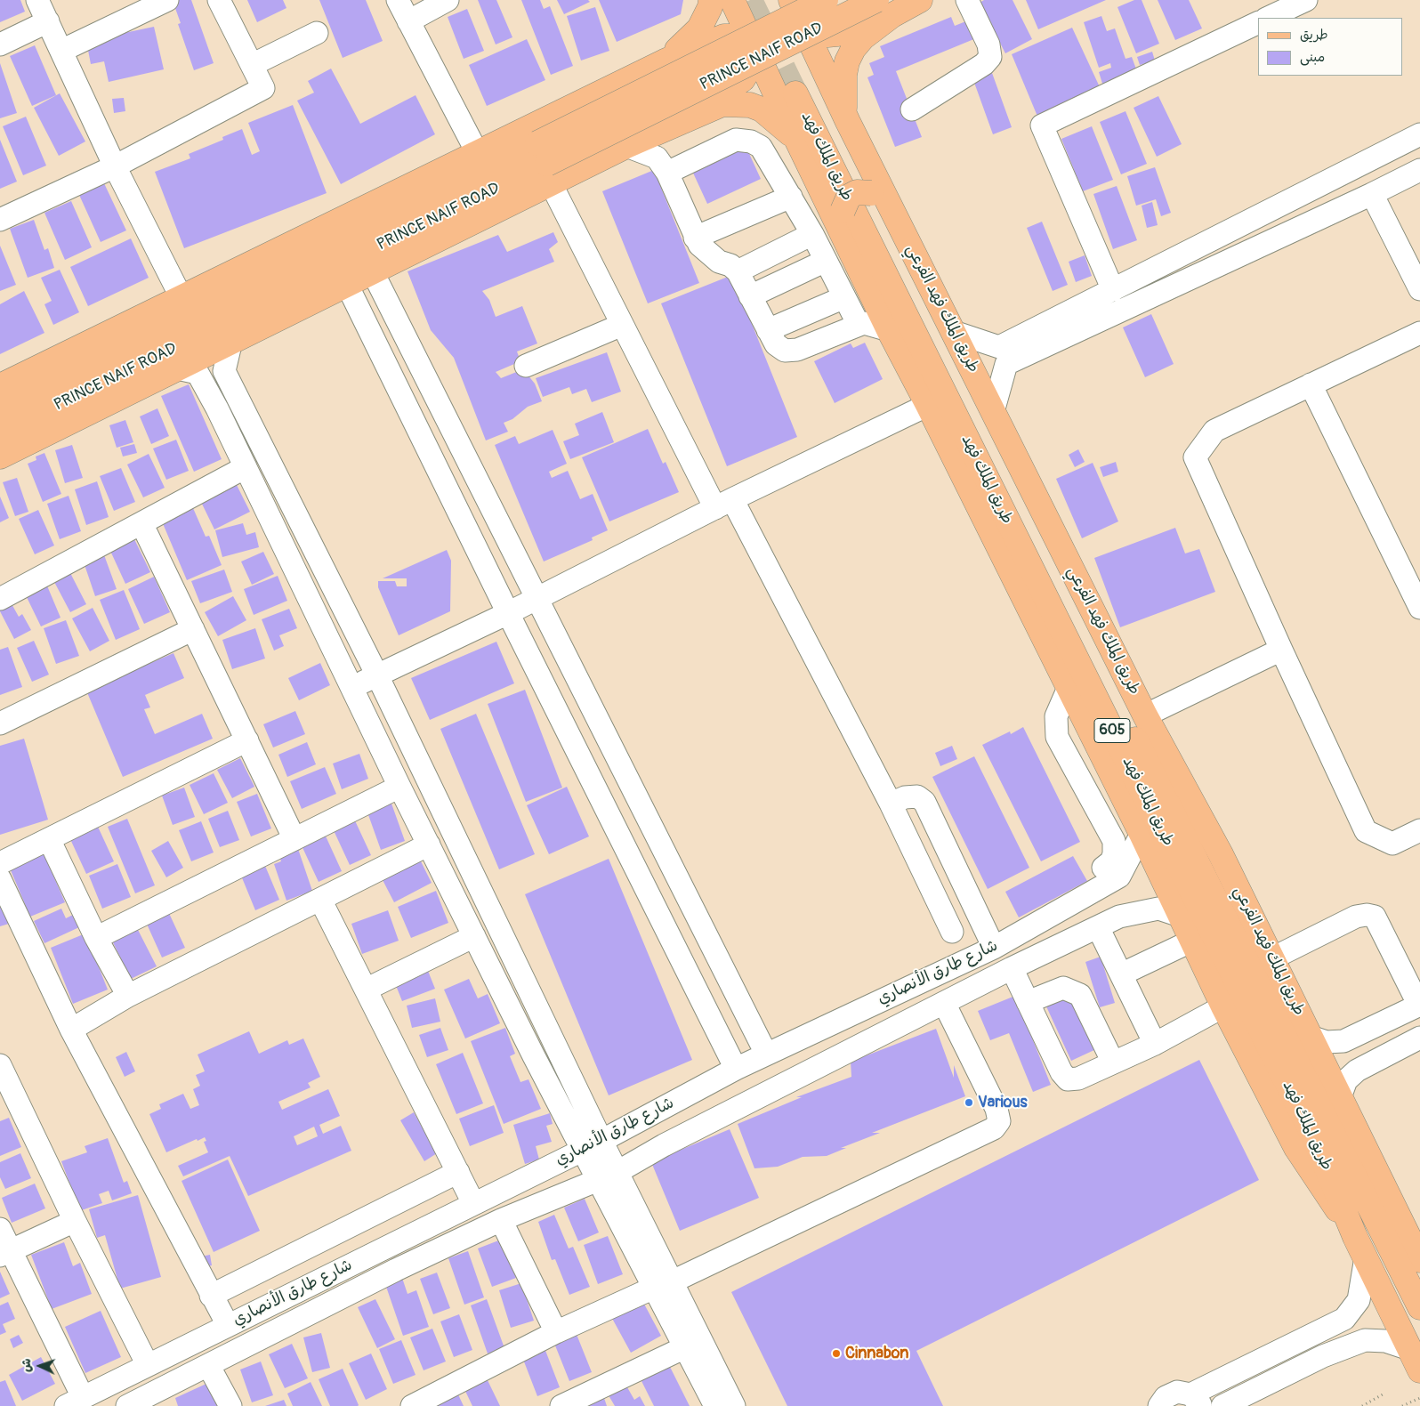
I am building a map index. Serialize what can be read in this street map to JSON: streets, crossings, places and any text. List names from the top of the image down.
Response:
{
  "streets": {
    "main road": [
      "PRINCE NAIF ROAD",
      "طريق الملك فهد",
      "طريق الملك فهد الفرعي",
      "605"
    ],
    "street": ["شارع طارق الأنصاري"]
  },
  "places": ["Various", "Cinnabon"],
  "legend": ["طريق", "مبنى"],
  "north": "left"
}
